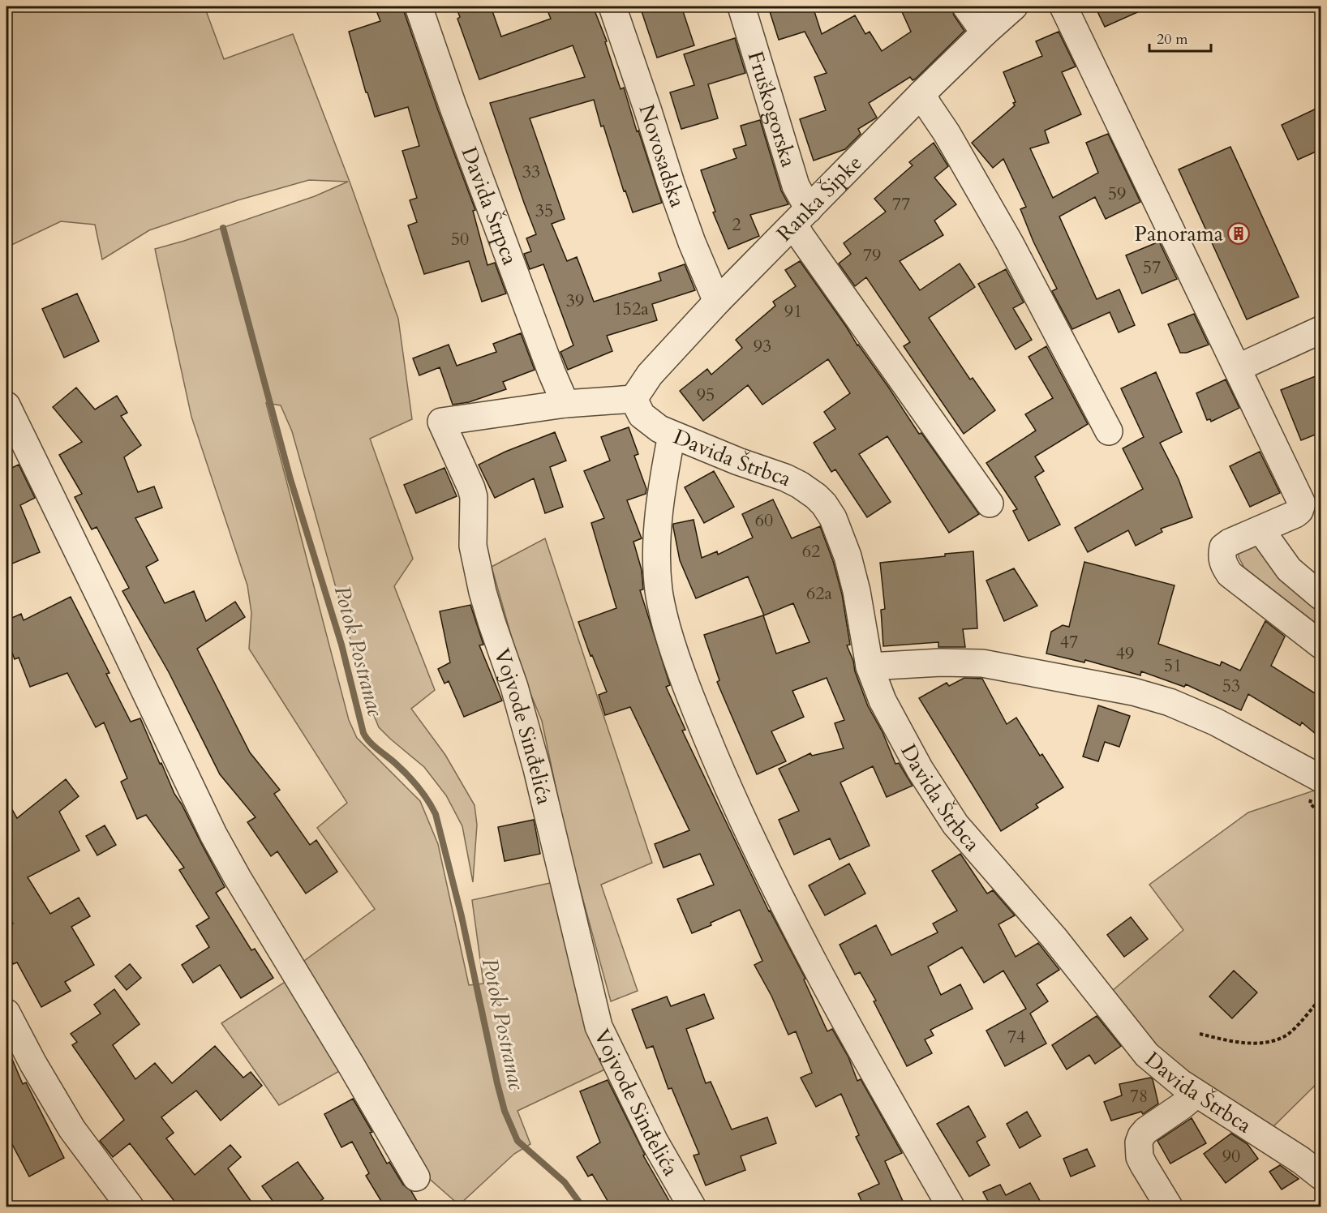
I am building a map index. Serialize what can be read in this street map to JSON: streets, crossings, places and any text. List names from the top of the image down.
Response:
{
  "streets": {
    "street": [
      "Fruškogorska",
      "Novosadska",
      "Ranka Šipke",
      "Davida Štrpca",
      "Davida Štrbca",
      "Vojvode Sinđelića"
    ]
  },
  "crossings": [
    ["Fruškogorska", "Ranka Šipke"],
    ["Novosadska", "Ranka Šipke"],
    ["Ranka Šipke", "Davida Štrbca"],
    ["Ranka Šipke", "Vojvode Sinđelića"],
    ["Davida Štrpca", "Vojvode Sinđelića"],
    ["Davida Štrbca", "Vojvode Sinđelića"]
  ],
  "water": ["Potok Postranac"],
  "places": {
    "building": ["Panorama"]
  },
  "house_numbers": [
    "33",
    "59",
    "77",
    "35",
    "2",
    "50",
    "79",
    "57",
    "39",
    "152a",
    "91",
    "93",
    "95",
    "60",
    "62",
    "62a",
    "47",
    "49",
    "51",
    "53",
    "74",
    "78",
    "90"
  ],
  "scale_bar": "20 m"
}
